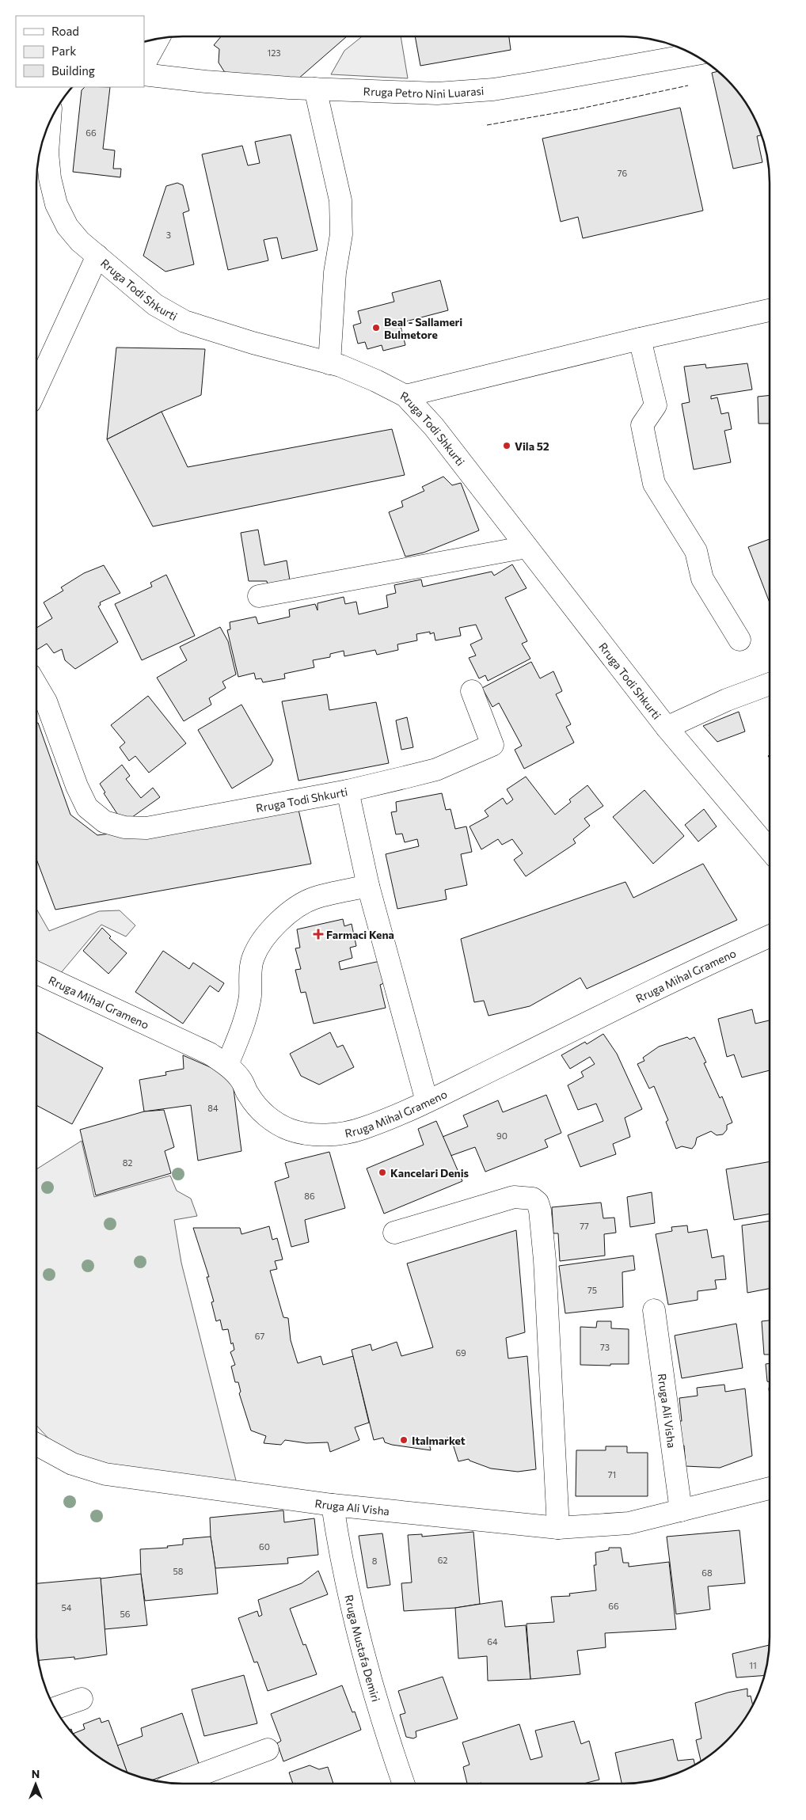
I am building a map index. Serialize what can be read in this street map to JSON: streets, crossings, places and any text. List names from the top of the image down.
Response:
{
  "streets": {
    "street": [
      "Rruga Petro Nini Luarasi",
      "Rruga Todi Shkurti",
      "Rruga Mihal Grameno",
      "Rruga Ali Visha",
      "Rruga Mustafa Demiri"
    ]
  },
  "crossings": [
    ["Rruga Todi Shkurti", "Rruga Mihal Grameno"],
    ["Rruga Ali Visha", "Rruga Mustafa Demiri"]
  ],
  "places": {
    "other": [
      "Beal - Sallameri Bulmetore",
      "Vila 52",
      "Kancelari Denis",
      "Italmarket"
    ],
    "health": ["Farmaci Kena"]
  },
  "house_numbers": [
    "123",
    "66",
    "76",
    "3",
    "84",
    "90",
    "82",
    "86",
    "77",
    "75",
    "67",
    "73",
    "69",
    "71",
    "60",
    "62",
    "8",
    "58",
    "68",
    "66",
    "54",
    "56",
    "64",
    "11"
  ],
  "legend": ["Road", "Park", "Building"],
  "north": "top"
}
